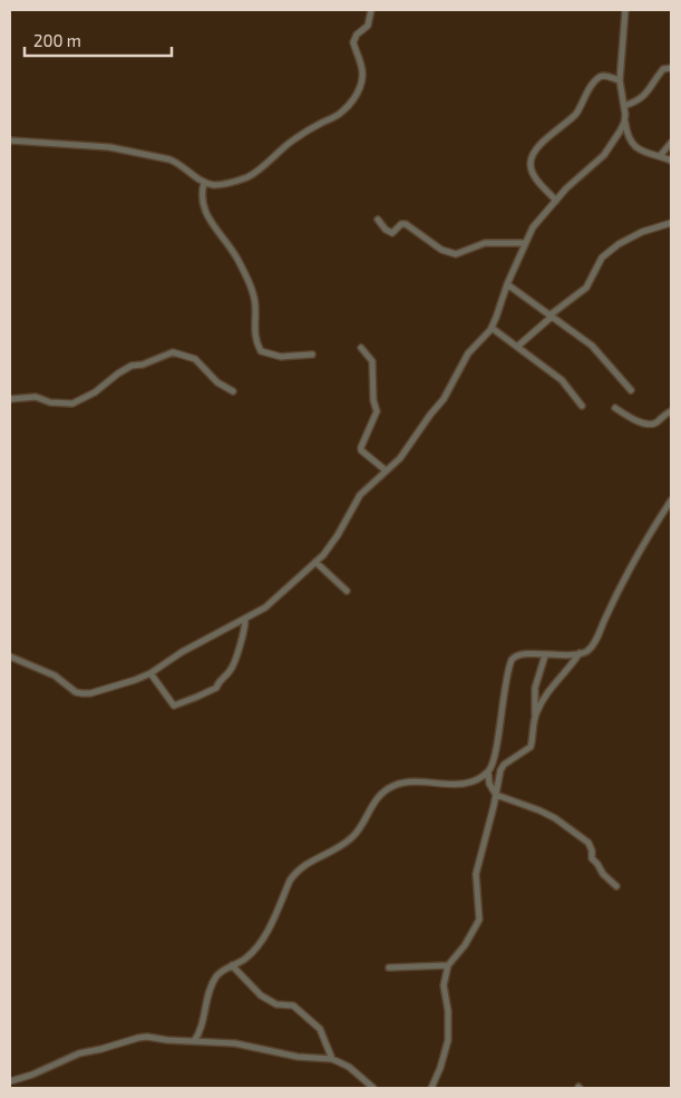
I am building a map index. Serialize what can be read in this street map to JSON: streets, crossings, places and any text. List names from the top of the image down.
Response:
{
  "scale_bar": "200 m"
}
